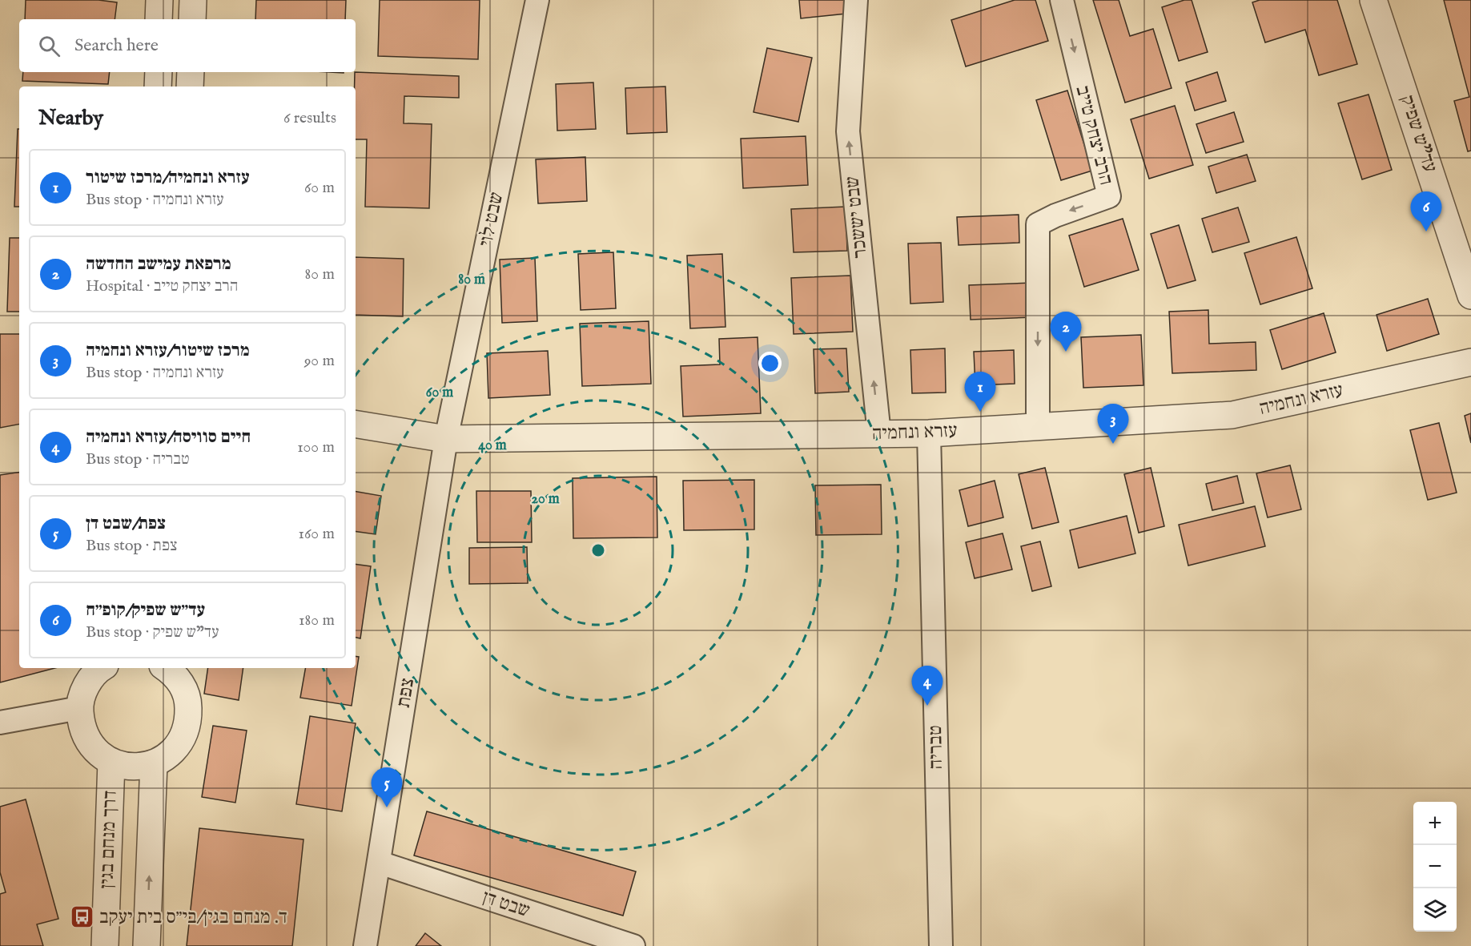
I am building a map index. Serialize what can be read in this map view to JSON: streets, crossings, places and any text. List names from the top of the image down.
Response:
{
  "streets": {
    "street": [
      "עד\"ש שפיק",
      "הרב יצחק טייב",
      "שבט יששכר",
      "שבט לוי",
      "עזרא ונחמיה",
      "צפת",
      "טבריה",
      "דרך מנחם בגין",
      "שבט דן"
    ]
  },
  "crossings": [
    ["הרב יצחק טייב", "עזרא ונחמיה"],
    ["שבט יששכר", "עזרא ונחמיה"],
    ["שבט לוי", "עזרא ונחמיה"],
    ["שבט לוי", "צפת"],
    ["עזרא ונחמיה", "צפת"],
    ["עזרא ונחמיה", "טבריה"],
    ["צפת", "שבט דן"]
  ],
  "one_way": ["הרב יצחק טייב", "שבט יששכר"],
  "places": {
    "bus stop": ["ד. מנחם בגין/בי״ס בית יעקב"]
  },
  "page": {
    "search": "Search here",
    "heading": ["Nearby", "6 results"],
    "list": [
      {
        "mark": "1",
        "name": "עזרא ונחמיה/מרכז שיטור",
        "note": "Bus stop · עזרא ונחמיה",
        "value": "60 m"
      },
      {
        "mark": "2",
        "name": "מרפאת עמישב החדשה",
        "note": "Hospital · הרב יצחק טייב",
        "value": "80 m"
      },
      {
        "mark": "3",
        "name": "מרכז שיטור/עזרא ונחמיה",
        "note": "Bus stop · עזרא ונחמיה",
        "value": "90 m"
      },
      {
        "mark": "4",
        "name": "חיים סוויסה/עזרא ונחמיה",
        "note": "Bus stop · טבריה",
        "value": "100 m"
      },
      {
        "mark": "5",
        "name": "צפת/שבט דן",
        "note": "Bus stop · צפת",
        "value": "160 m"
      },
      {
        "mark": "6",
        "name": "עד״ש שפיק/קופ״ח",
        "note": "Bus stop · עד\"ש שפיק",
        "value": "180 m"
      }
    ],
    "pins": [
      "6",
      "2",
      "1",
      "3",
      "4",
      "5"
    ],
    "map_buttons": ["+", "−"]
  },
  "rings": [
    "80 m",
    "60 m",
    "40 m",
    "20 m"
  ]
}
